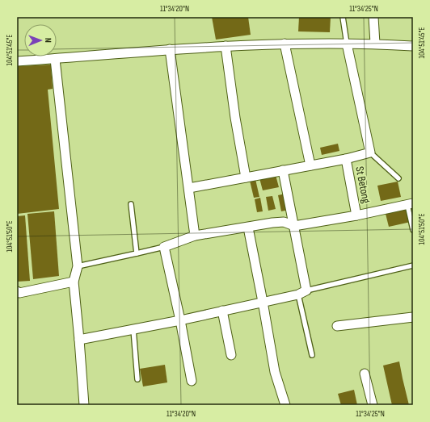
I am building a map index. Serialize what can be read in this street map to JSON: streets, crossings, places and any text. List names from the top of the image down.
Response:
{
  "streets": {
    "street": ["St Betong"]
  },
  "north": "right",
  "coordinates": [
    "11°34'20\"N",
    "11°34'25\"N",
    "104°51'45\"E",
    "104°51'50\"E"
  ]
}
